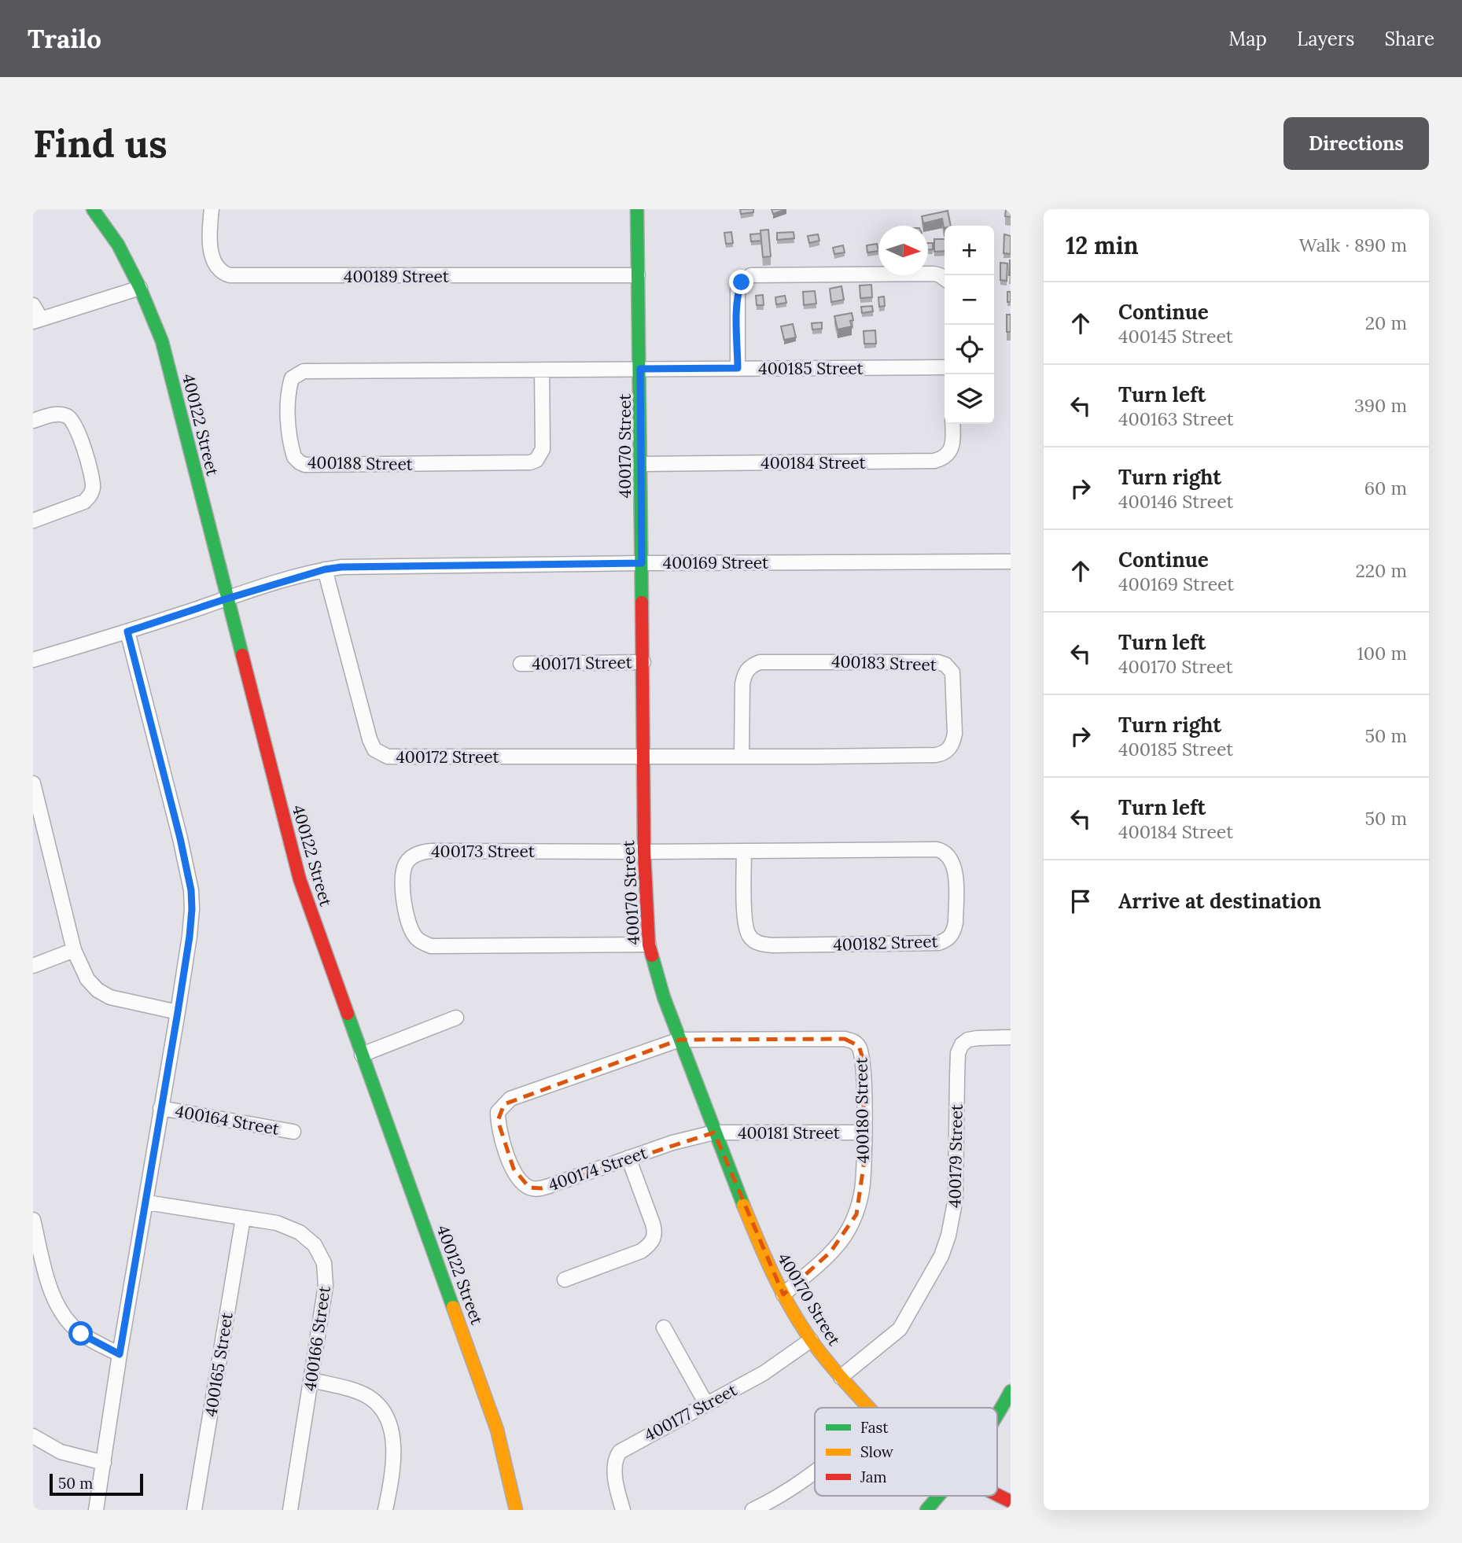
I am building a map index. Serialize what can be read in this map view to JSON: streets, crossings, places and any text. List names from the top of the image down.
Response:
{
  "streets": {
    "street": [
      "400189 Street",
      "400185 Street",
      "400122 Street",
      "400170 Street",
      "400184 Street",
      "400188 Street",
      "400169 Street",
      "400171 Street",
      "400183 Street",
      "400172 Street",
      "400173 Street",
      "400182 Street",
      "400180 Street",
      "400164 Street",
      "400181 Street",
      "400179 Street",
      "400174 Street",
      "400166 Street",
      "400165 Street",
      "400177 Street"
    ]
  },
  "crossings": [
    ["400189 Street", "400170 Street"],
    ["400185 Street", "400170 Street"],
    ["400185 Street", "400188 Street"],
    ["400122 Street", "400169 Street"],
    ["400170 Street", "400184 Street"],
    ["400170 Street", "400188 Street"],
    ["400170 Street", "400169 Street"],
    ["400170 Street", "400171 Street"],
    ["400170 Street", "400183 Street"],
    ["400170 Street", "400172 Street"],
    ["400170 Street", "400173 Street"],
    ["400170 Street", "400182 Street"],
    ["400170 Street", "400180 Street"],
    ["400170 Street", "400181 Street"],
    ["400170 Street", "400179 Street"],
    ["400170 Street", "400174 Street"],
    ["400170 Street", "400177 Street"],
    ["400169 Street", "400172 Street"],
    ["400183 Street", "400172 Street"],
    ["400173 Street", "400182 Street"],
    ["400180 Street", "400181 Street"],
    ["400180 Street", "400174 Street"],
    ["400181 Street", "400174 Street"],
    ["400166 Street", "400165 Street"]
  ],
  "legend": ["Fast", "Slow", "Jam"],
  "scale_bar": "50 m",
  "north": "right",
  "page": {
    "header": "Trailo",
    "nav": ["Map", "Layers", "Share"],
    "buttons": "Directions",
    "title": "Find us",
    "heading": ["12 min", "Walk · 890 m"],
    "map_buttons": ["+", "−"],
    "list": [
      ["Continue", "400145 Street", "20 m"],
      ["Turn left", "400163 Street", "390 m"],
      ["Turn right", "400146 Street", "60 m"],
      ["Continue", "400169 Street", "220 m"],
      ["Turn left", "400170 Street", "100 m"],
      ["Turn right", "400185 Street", "50 m"],
      ["Turn left", "400184 Street", "50 m"],
      "Arrive at destination"
    ],
    "scale": "50 m"
  }
}
